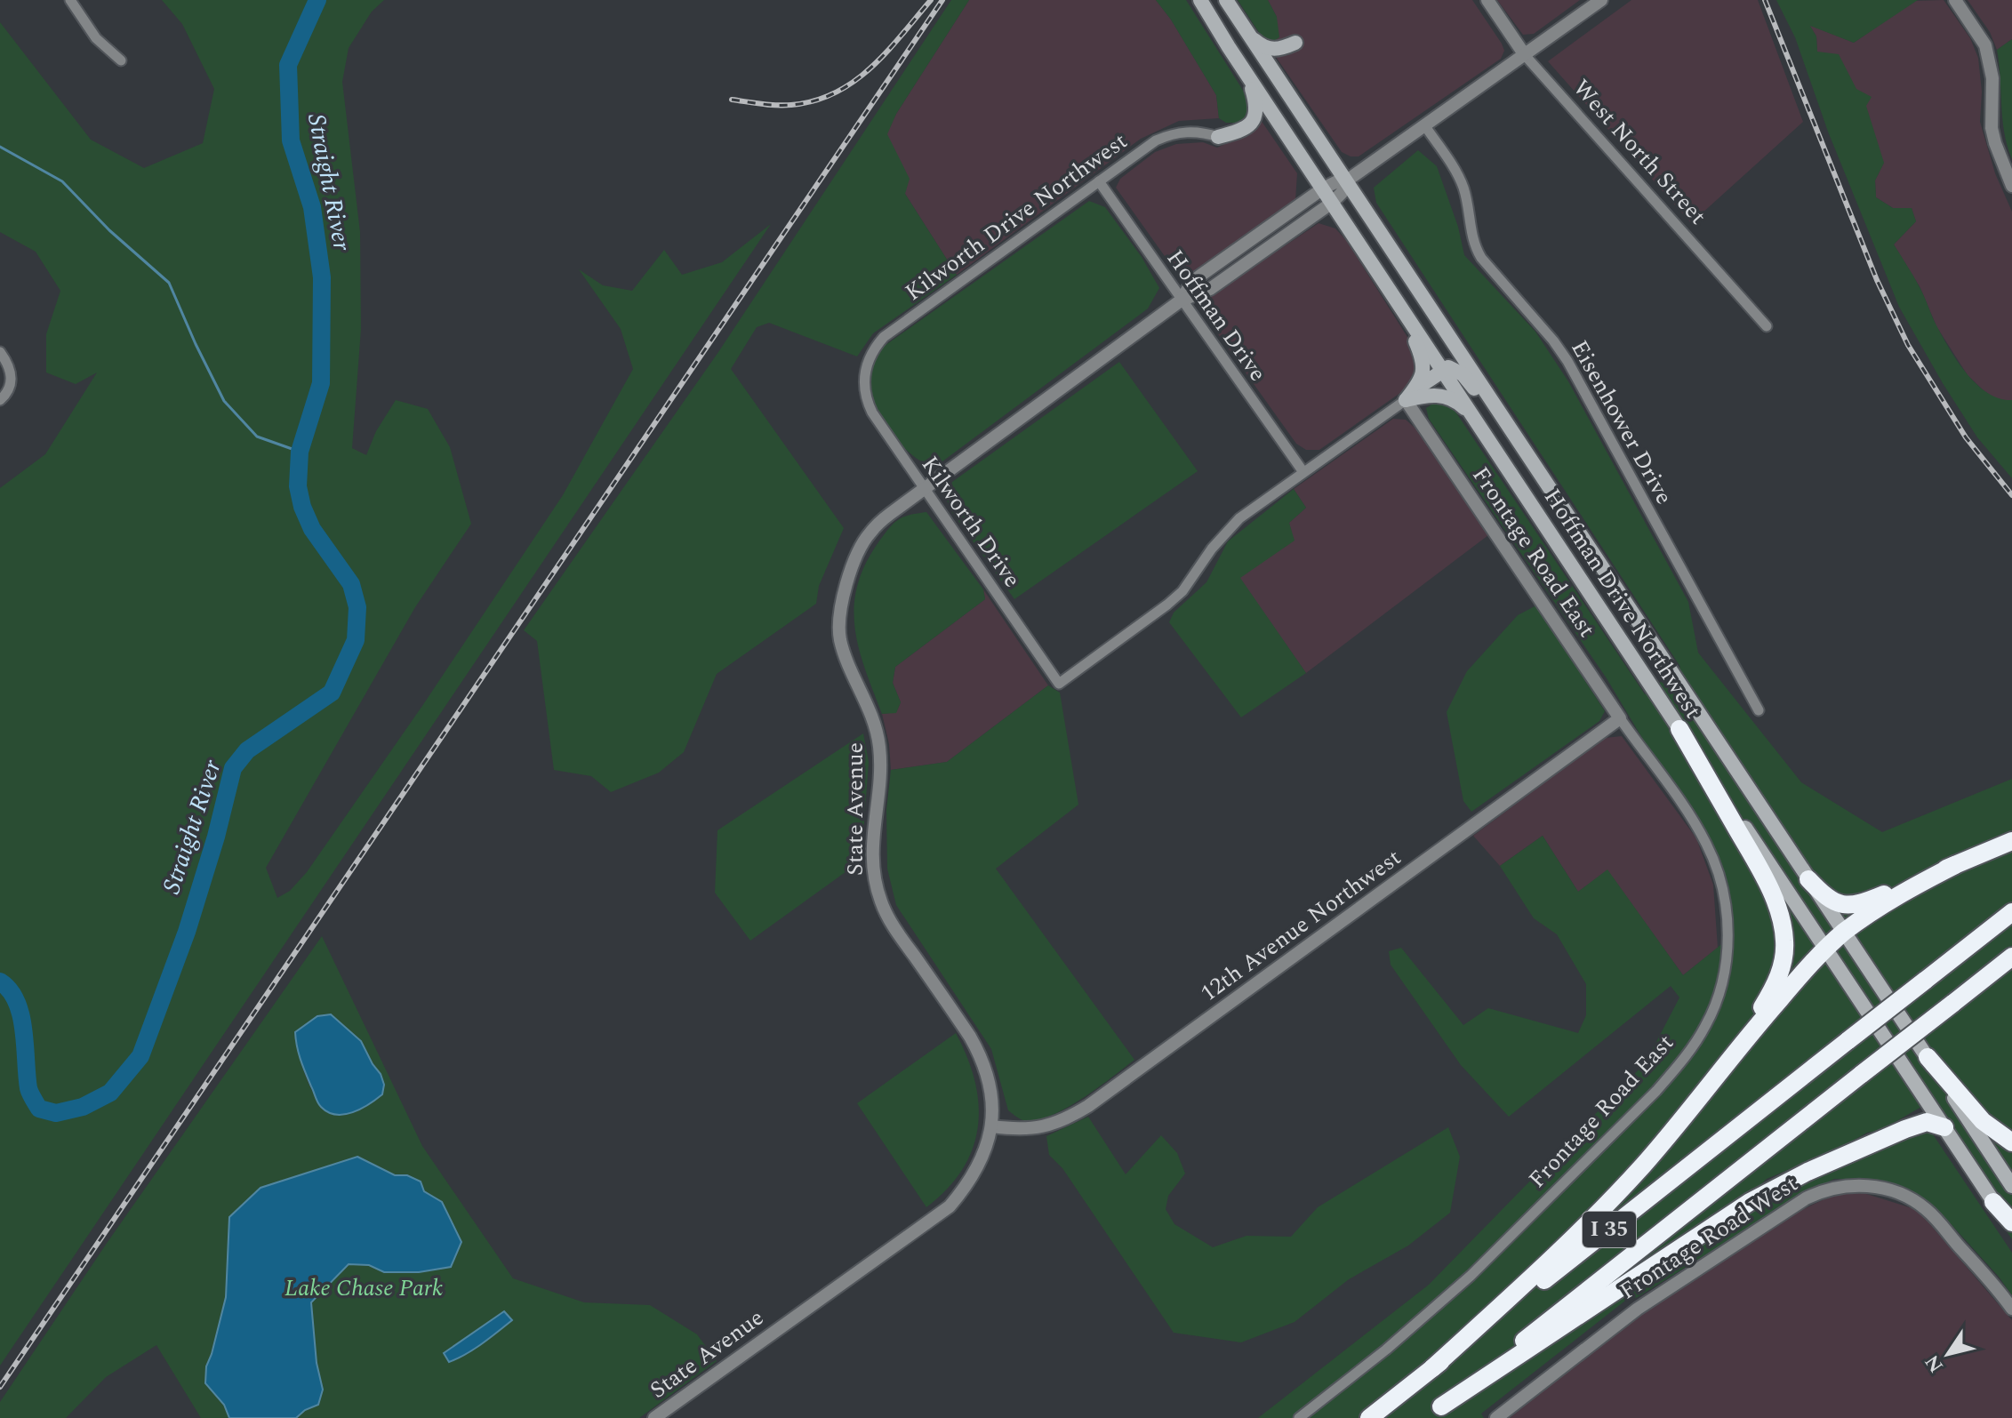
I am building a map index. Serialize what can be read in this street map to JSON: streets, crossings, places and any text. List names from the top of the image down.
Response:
{
  "streets": {
    "highway": ["I 35"],
    "main road": ["Hoffman Drive Northwest"],
    "street": [
      "West North Street",
      "Kilworth Drive Northwest",
      "Hoffman Drive",
      "Eisenhower Drive",
      "Kilworth Drive",
      "Frontage Road East",
      "State Avenue",
      "12th Avenue Northwest",
      "Frontage Road West"
    ]
  },
  "crossings": [
    ["Kilworth Drive Northwest", "Hoffman Drive"],
    ["Kilworth Drive Northwest", "Kilworth Drive"],
    ["Hoffman Drive", "Kilworth Drive"],
    ["Hoffman Drive", "State Avenue"],
    ["Kilworth Drive", "State Avenue"],
    ["Frontage Road East", "12th Avenue Northwest"],
    ["State Avenue", "12th Avenue Northwest"]
  ],
  "water": ["Straight River"],
  "parks": ["Lake Chase Park"],
  "north": "bottom left"
}
